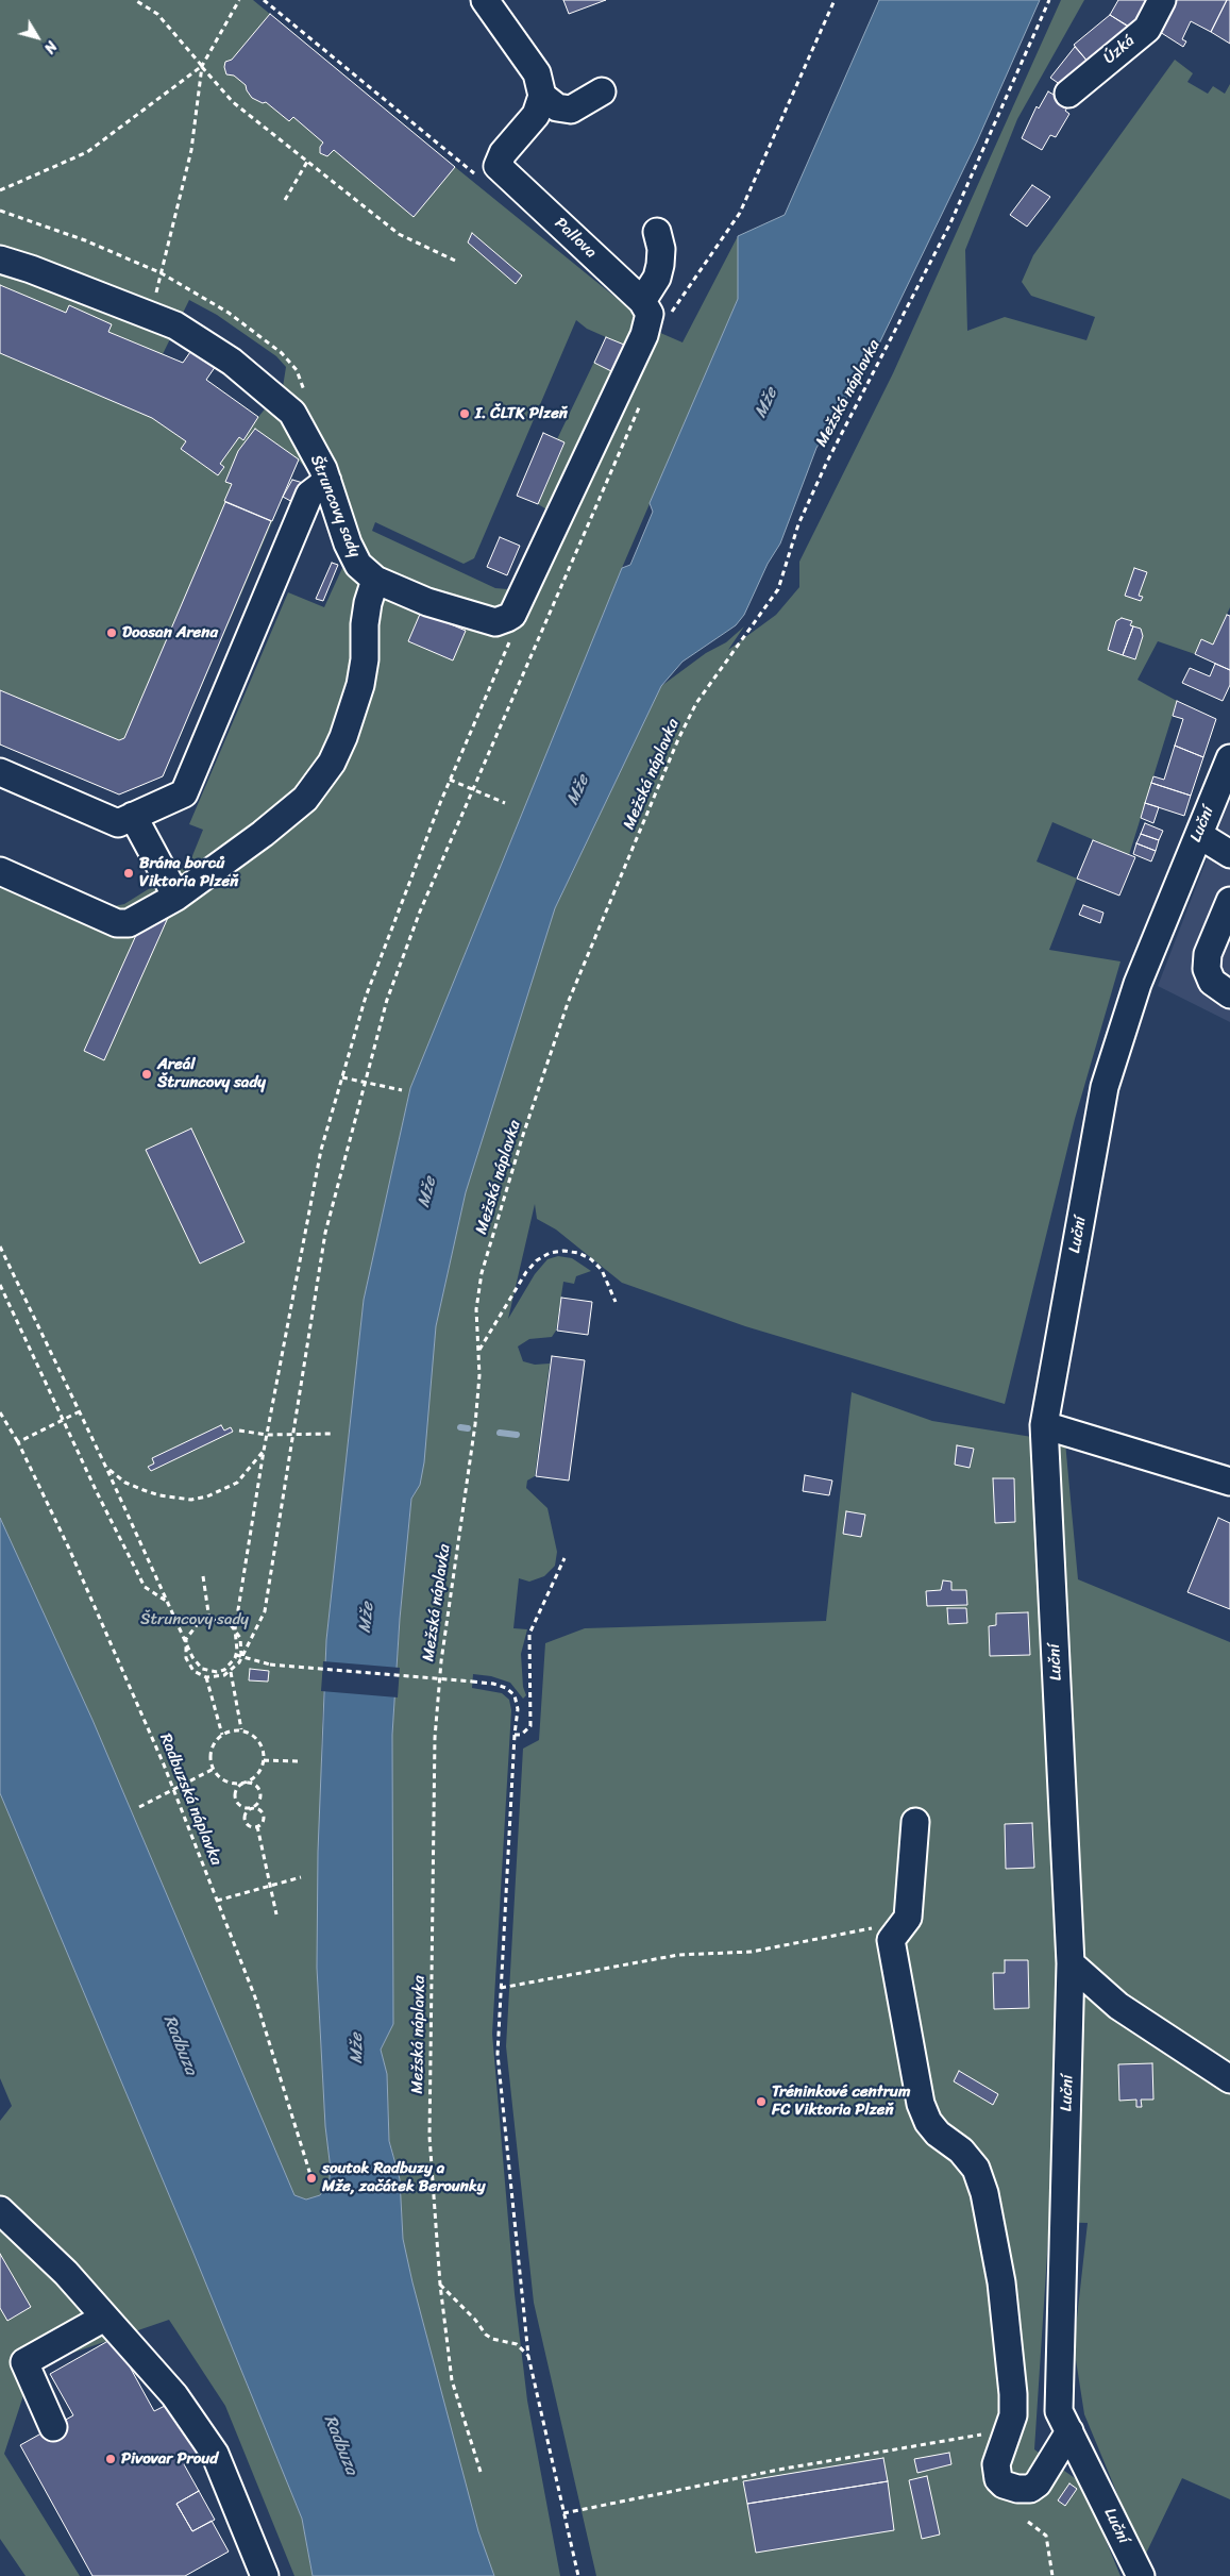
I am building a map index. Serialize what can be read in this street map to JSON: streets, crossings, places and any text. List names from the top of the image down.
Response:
{
  "streets": {
    "street": [
      "Úzká",
      "Pallova",
      "Štruncovy sady",
      "Luční"
    ],
    "path": ["Mežská náplavka", "Radbuzská náplavka"]
  },
  "crossings": [
    ["Pallova", "Štruncovy sady"]
  ],
  "water": ["Mže", "Radbuza"],
  "parks": ["Štruncovy sady"],
  "places": [
    "I. ČLTK Plzeň",
    "Doosan Arena",
    "Brána borců Viktoria Plzeň",
    "Areál Štruncovy sady",
    "Tréninkové centrum FC Viktoria Plzeň",
    "soutok Radbuzy a Mže, začátek Berounky",
    "Pivovar Proud"
  ],
  "north": "bottom right"
}
